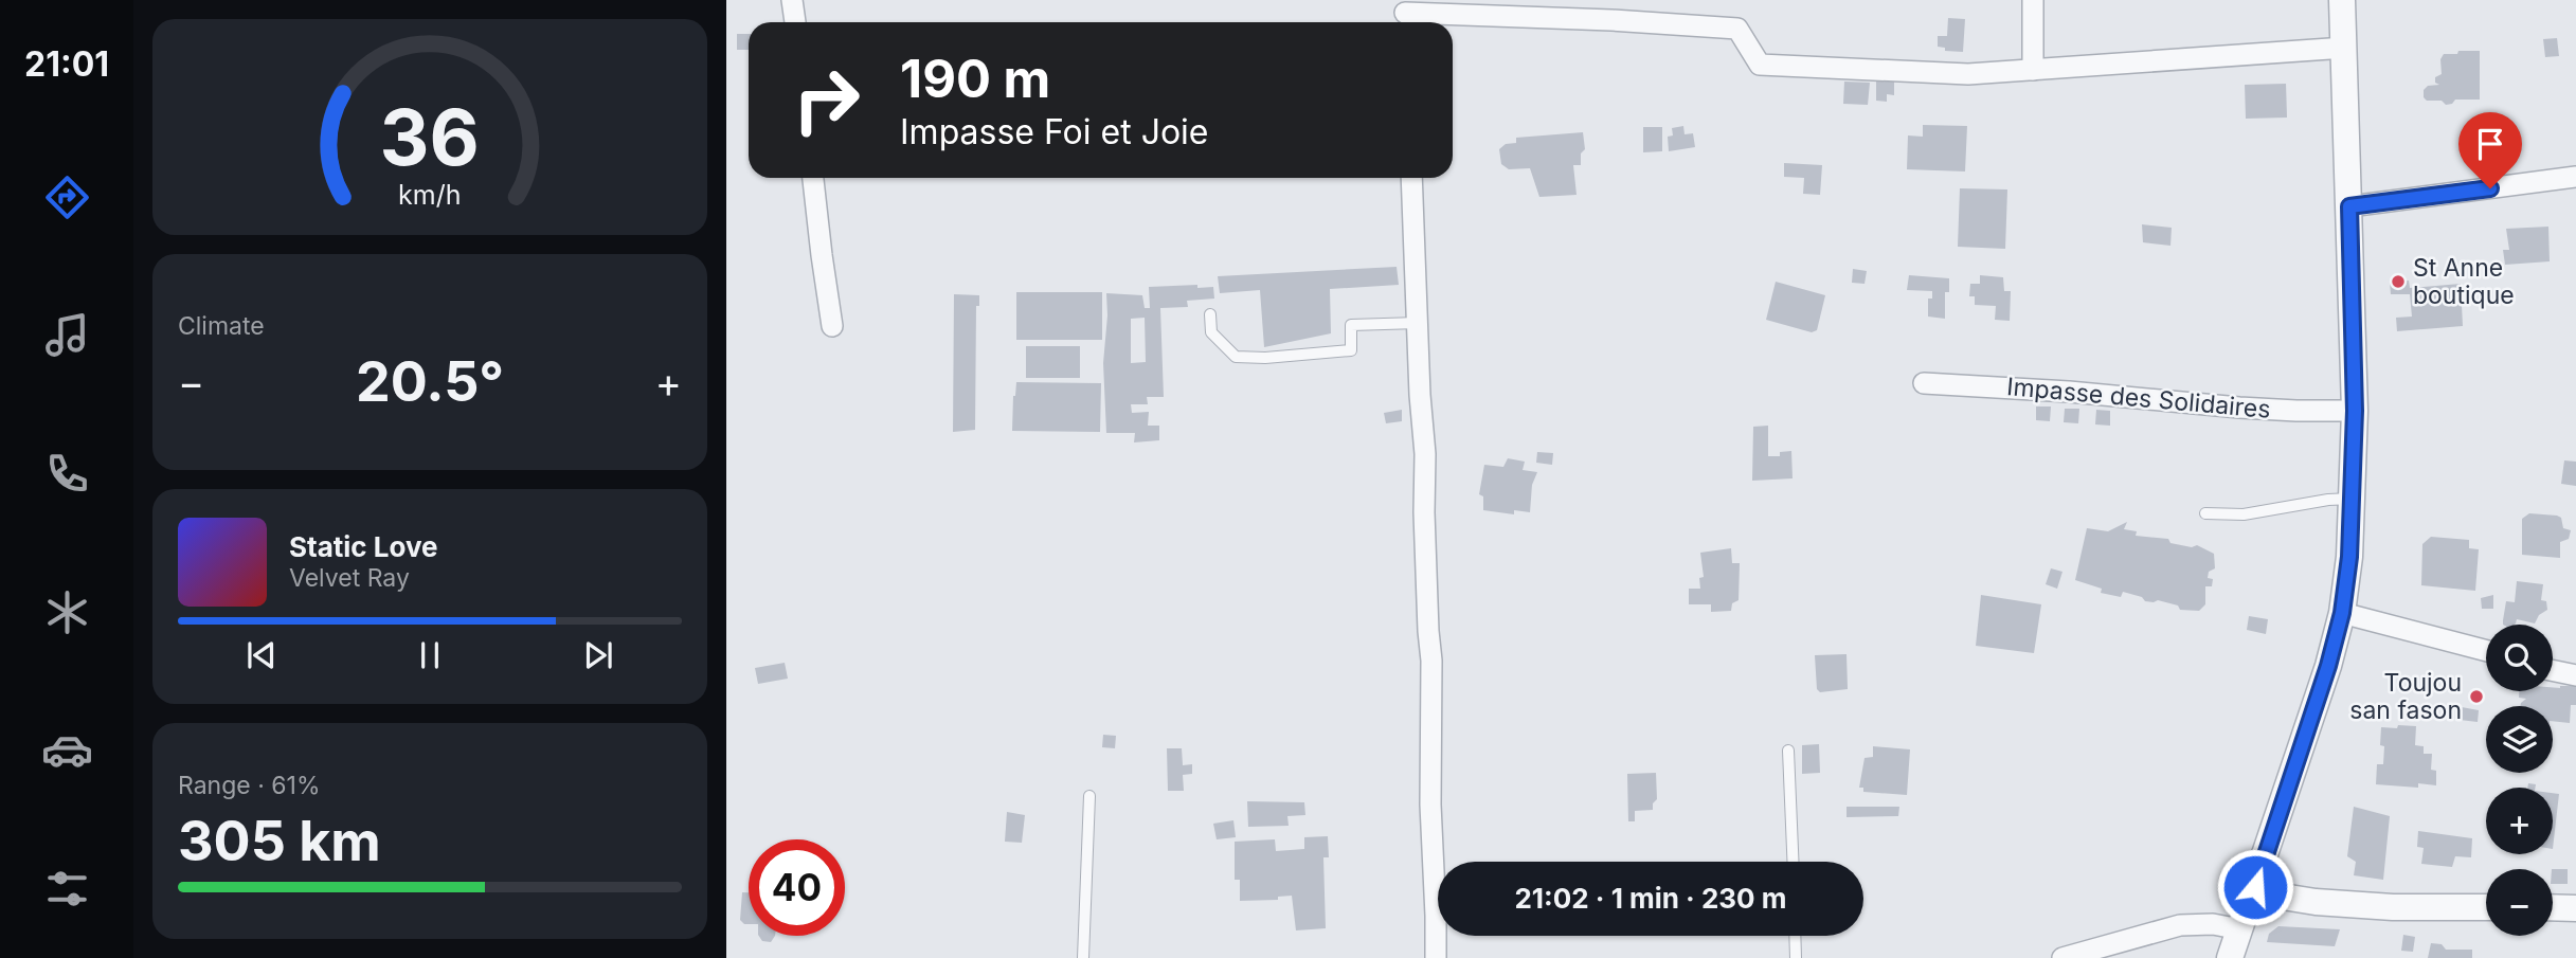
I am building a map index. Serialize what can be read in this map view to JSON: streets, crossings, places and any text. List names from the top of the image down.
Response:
{
  "streets": {
    "street": ["Impasse des Solidaires"]
  },
  "places": ["St Anne boutique", "Toujou san fason"],
  "page": {
    "tabs": "21:01",
    "turn": ["190 m", "Impasse Foi et Joie"],
    "tile": [
      "Climate",
      ["Range · 61%", "305 km"]
    ],
    "heat": ["−", "20.5°", "+"],
    "song": ["Static Love", "Velvet Ray"],
    "map_buttons": ["+", "−"],
    "limit": "40",
    "trip": "21:02 · 1 min · 230 m",
    "gauge": ["36", "km/h"]
  }
}
